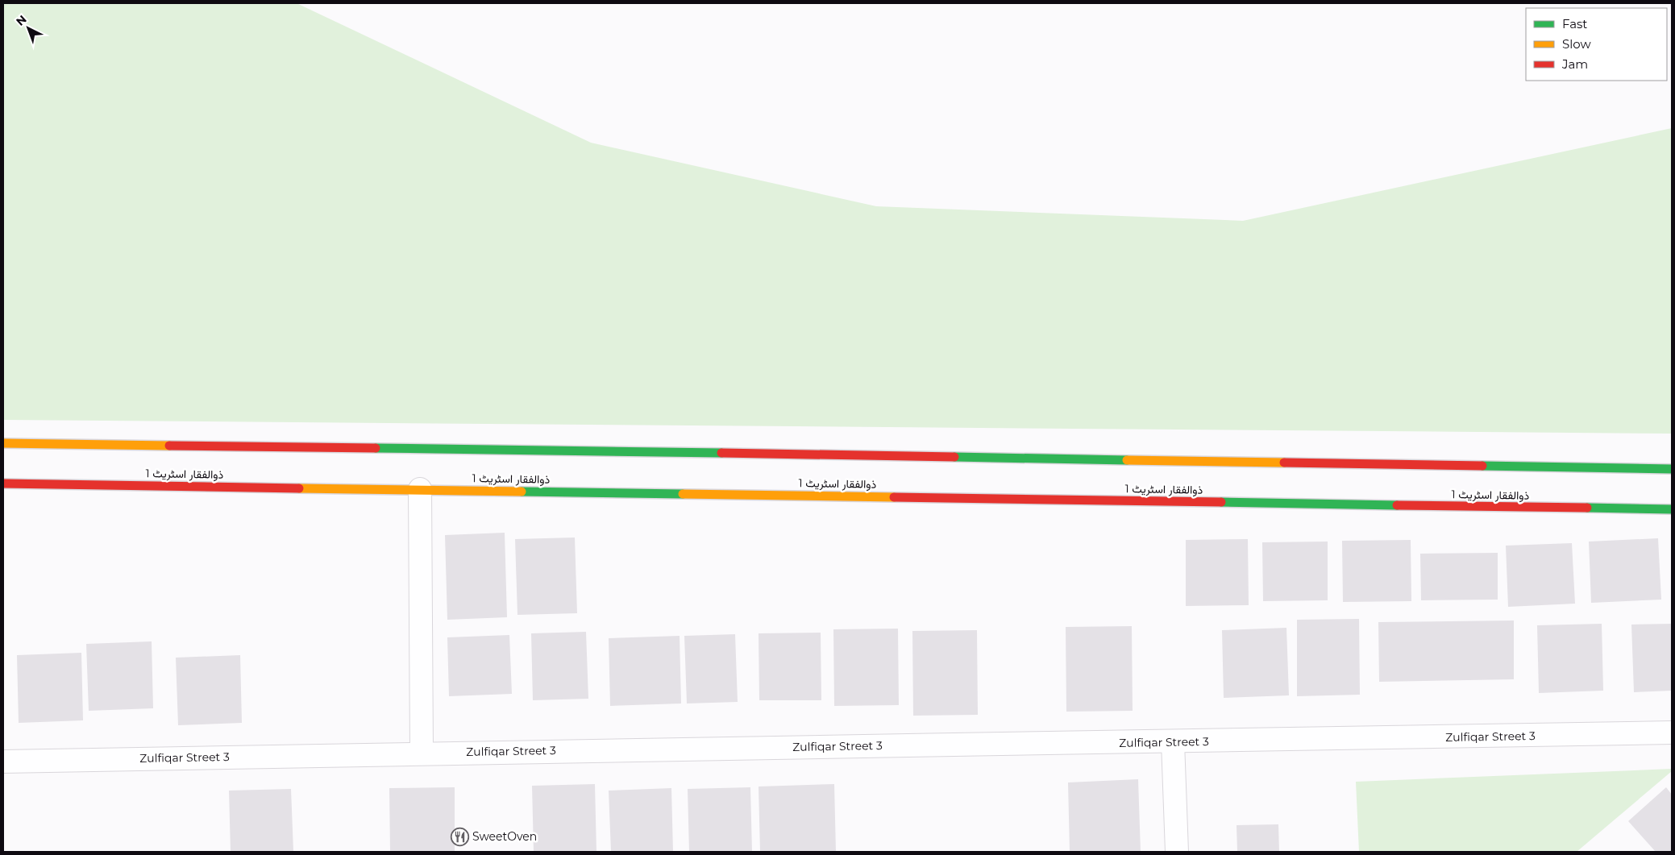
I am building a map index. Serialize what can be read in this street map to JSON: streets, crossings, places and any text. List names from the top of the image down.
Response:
{
  "streets": {
    "main road": ["ذوالفقار اسٹریٹ 1"],
    "street": ["Zulfiqar Street 3"]
  },
  "places": {
    "restaurant": ["SweetOven"]
  },
  "legend": ["Fast", "Slow", "Jam"],
  "north": "top left"
}
